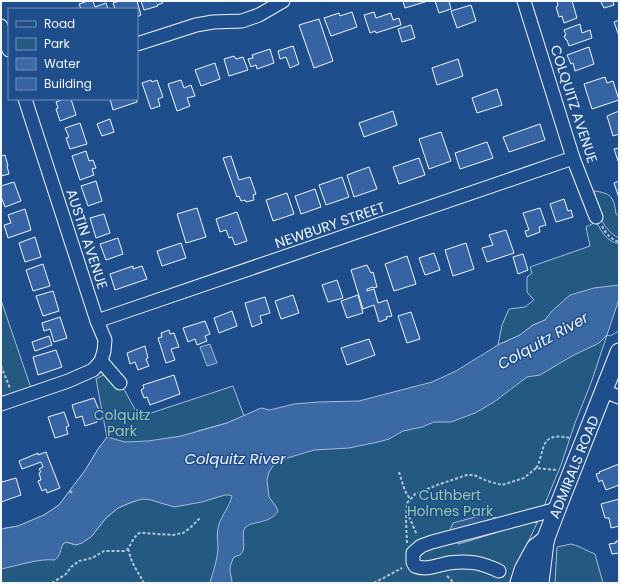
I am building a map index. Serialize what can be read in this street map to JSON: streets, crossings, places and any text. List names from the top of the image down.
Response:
{
  "streets": {
    "main road": ["ADMIRALS ROAD"],
    "street": ["COLQUITZ AVENUE", "NEWBURY STREET", "AUSTIN AVENUE"]
  },
  "crossings": [
    ["COLQUITZ AVENUE", "NEWBURY STREET"],
    ["NEWBURY STREET", "AUSTIN AVENUE"]
  ],
  "water": ["Colquitz River"],
  "parks": ["Colquitz Park", "Cuthbert Holmes Park"],
  "legend": [
    "Road",
    "Park",
    "Water",
    "Building"
  ]
}
